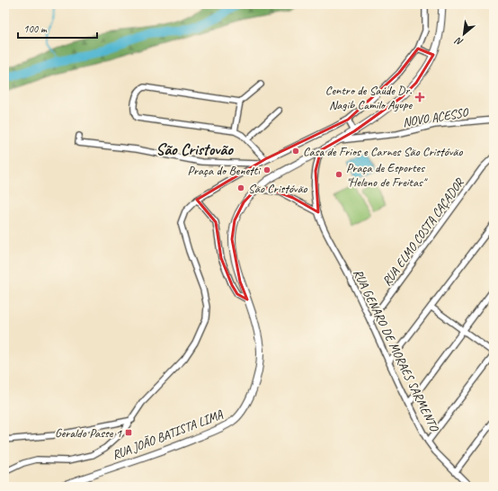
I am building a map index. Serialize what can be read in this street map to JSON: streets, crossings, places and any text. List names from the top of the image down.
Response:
{
  "streets": {
    "street": [
      "NOVO ACESSO",
      "RUA ELMO COSTA CAÇADOR",
      "RUA GENARO DE MORAES SARMENTO",
      "RUA JOÃO BATISTA LIMA"
    ]
  },
  "crossings": [
    ["NOVO ACESSO", "RUA JOÃO BATISTA LIMA"],
    ["RUA ELMO COSTA CAÇADOR", "RUA GENARO DE MORAES SARMENTO"],
    ["RUA GENARO DE MORAES SARMENTO", "RUA JOÃO BATISTA LIMA"]
  ],
  "districts": ["São Cristovão"],
  "places": {
    "health": ["Centro de Saúde Dr. Nagib Camilo Ayupe"],
    "other": [
      "Casa de Frios e Carnes São Cristóvão",
      "Praça do Benetti",
      "Praça de Esportes \"Heleno de Freitas\"",
      "São Cristóvão"
    ],
    "transit": ["Geraldo Passe 1"]
  },
  "scale_bar": "100 m",
  "north": "bottom left"
}
